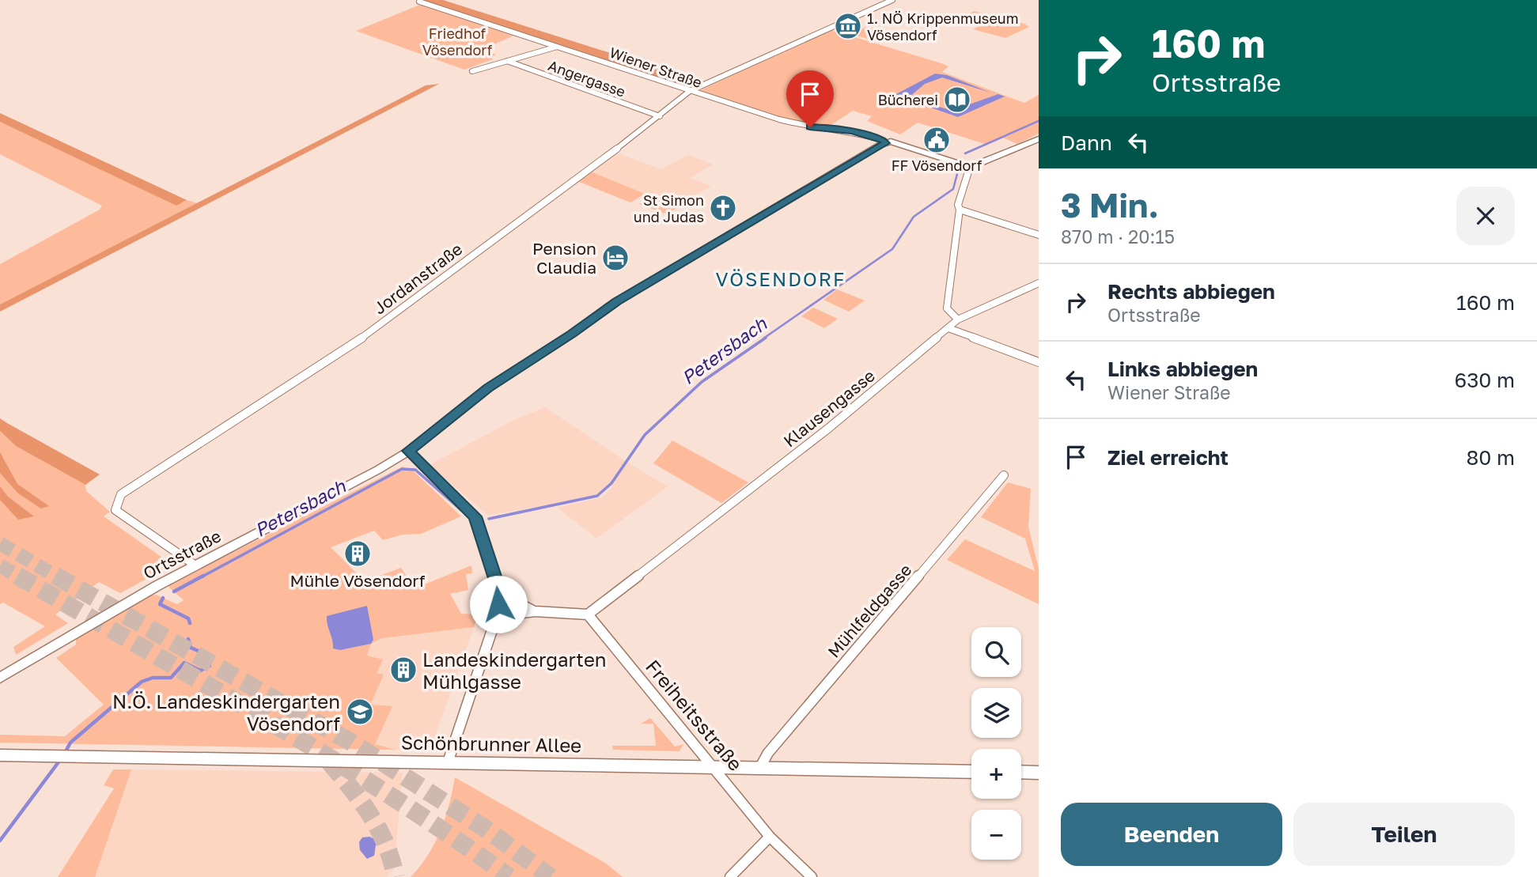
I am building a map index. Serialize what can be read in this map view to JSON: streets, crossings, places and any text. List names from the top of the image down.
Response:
{
  "streets": {
    "main road": ["Schönbrunner Allee"],
    "street": [
      "Wiener Straße",
      "Angergasse",
      "Jordanstraße",
      "Klausengasse",
      "Ortsstraße",
      "Mühlfeldgasse",
      "Freiheitsstraße"
    ]
  },
  "crossings": [
    ["Wiener Straße", "Jordanstraße"],
    ["Wiener Straße", "Ortsstraße"],
    ["Angergasse", "Jordanstraße"],
    ["Jordanstraße", "Ortsstraße"],
    ["Klausengasse", "Freiheitsstraße"],
    ["Mühlfeldgasse", "Schönbrunner Allee"],
    ["Freiheitsstraße", "Schönbrunner Allee"]
  ],
  "districts": ["VÖSENDORF"],
  "water": ["Petersbach"],
  "parks": ["Friedhof Vösendorf"],
  "places": {
    "museum": ["1. NÖ Krippenmuseum Vösendorf"],
    "library": ["Bücherei"],
    "public building": ["FF Vösendorf"],
    "church": ["St Simon und Judas"],
    "hotel": ["Pension Claudia"],
    "building": ["Mühle Vösendorf", "Landeskindergarten Mühlgasse"],
    "school or university": ["N.Ö. Landeskindergarten Vösendorf"]
  },
  "page": {
    "turn": ["160 m", "Ortsstraße"],
    "then": "Dann",
    "heading": ["3 Min.", "870 m · 20:15"],
    "list": [
      {
        "name": "Rechts abbiegen",
        "note": "Ortsstraße",
        "value": "160 m"
      },
      {
        "name": "Links abbiegen",
        "note": "Wiener Straße",
        "value": "630 m"
      },
      {
        "name": "Ziel erreicht",
        "value": "80 m"
      }
    ],
    "map_buttons": ["+", "−"],
    "buttons": ["Beenden", "Teilen"]
  }
}
